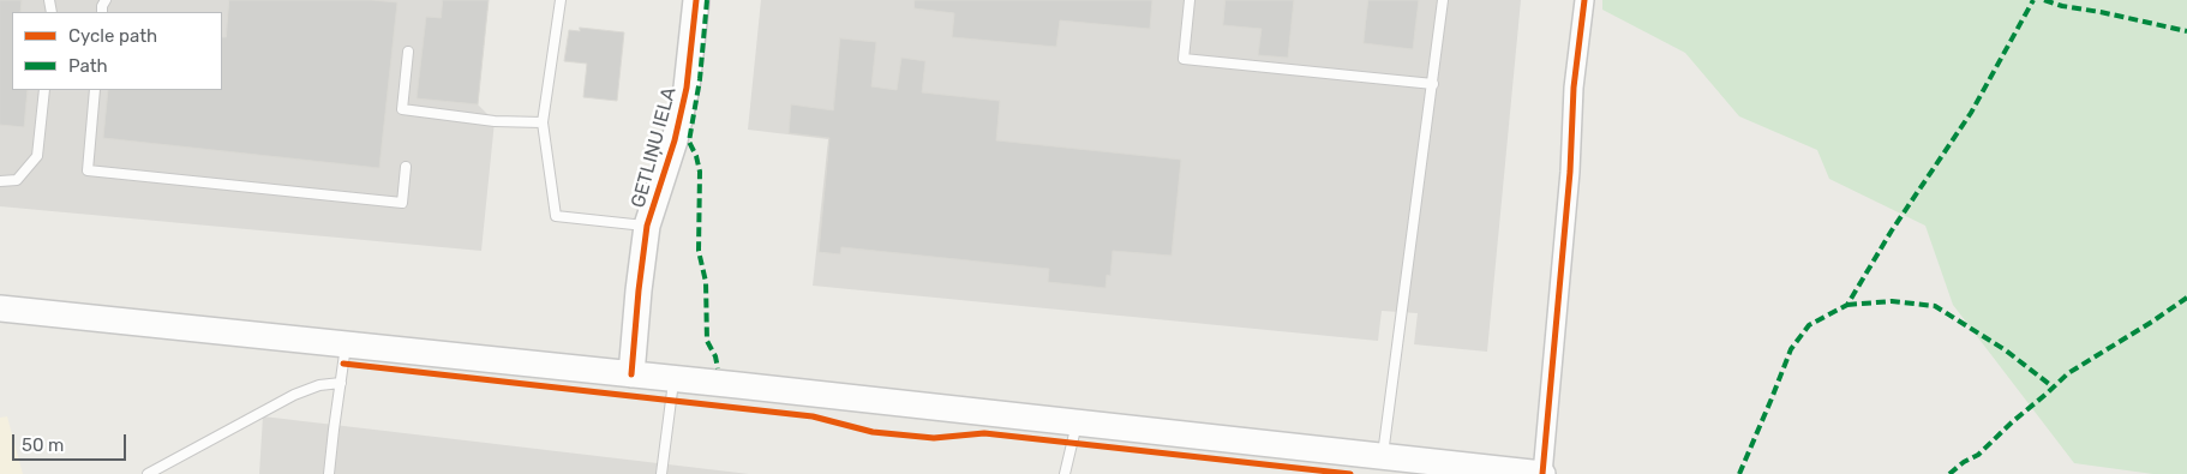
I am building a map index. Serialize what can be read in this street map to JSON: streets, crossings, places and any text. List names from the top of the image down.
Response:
{
  "streets": {
    "main road": ["GETLIŅU IELA"]
  },
  "legend": ["Cycle path", "Path"],
  "scale_bar": "50 m"
}
